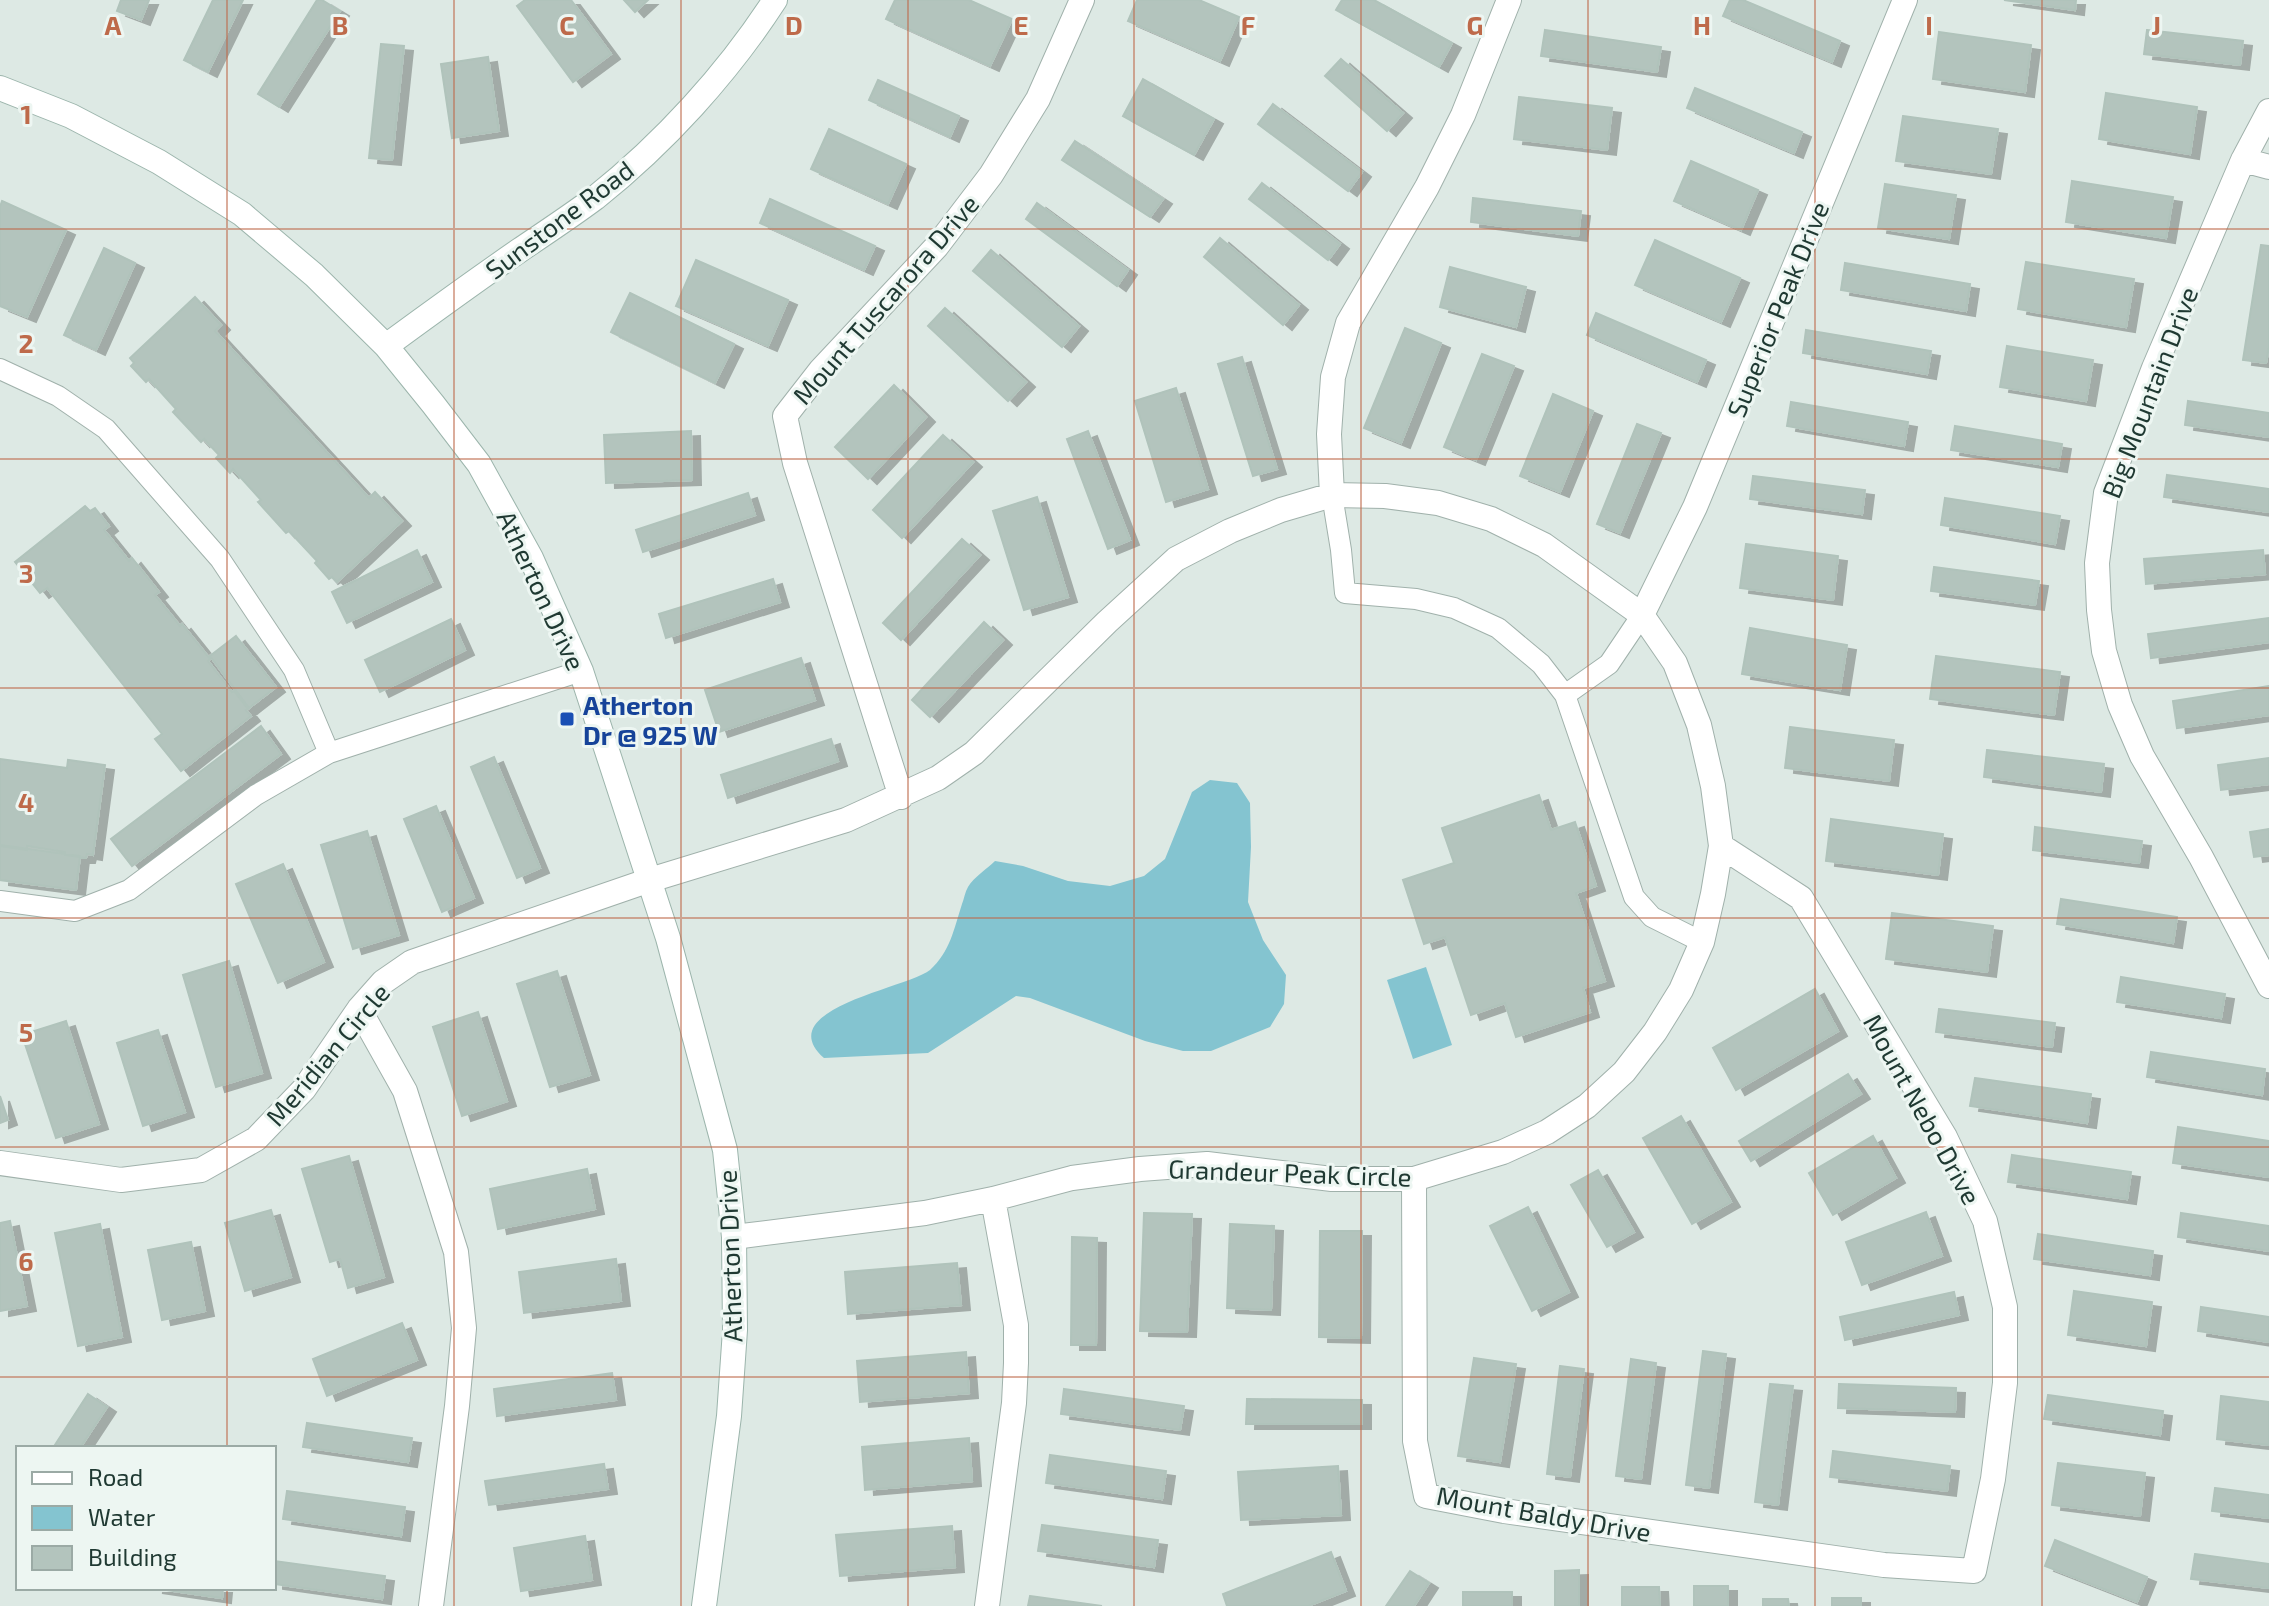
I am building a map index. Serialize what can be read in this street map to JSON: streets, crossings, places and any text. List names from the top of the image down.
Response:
{
  "streets": {
    "street": [
      "Sunstone Road",
      "Mount Tuscarora Drive",
      "Superior Peak Drive",
      "Big Mountain Drive",
      "Atherton Drive",
      "Meridian Circle",
      "Mount Nebo Drive",
      "Grandeur Peak Circle",
      "Mount Baldy Drive"
    ]
  },
  "crossings": [
    ["Sunstone Road", "Atherton Drive"],
    ["Mount Tuscarora Drive", "Grandeur Peak Circle"],
    ["Superior Peak Drive", "Grandeur Peak Circle"],
    ["Atherton Drive", "Meridian Circle"],
    ["Atherton Drive", "Grandeur Peak Circle"],
    ["Meridian Circle", "Grandeur Peak Circle"],
    ["Mount Nebo Drive", "Grandeur Peak Circle"],
    ["Mount Nebo Drive", "Mount Baldy Drive"],
    ["Grandeur Peak Circle", "Mount Baldy Drive"]
  ],
  "places": {
    "transit": ["Atherton Dr @ 925 W"]
  },
  "legend": ["Road", "Water", "Building"],
  "grid": {
    "columns": [
      "A",
      "B",
      "C",
      "D",
      "E",
      "F",
      "G",
      "H",
      "I",
      "J"
    ],
    "rows": [
      "1",
      "2",
      "3",
      "4",
      "5",
      "6"
    ]
  }
}
